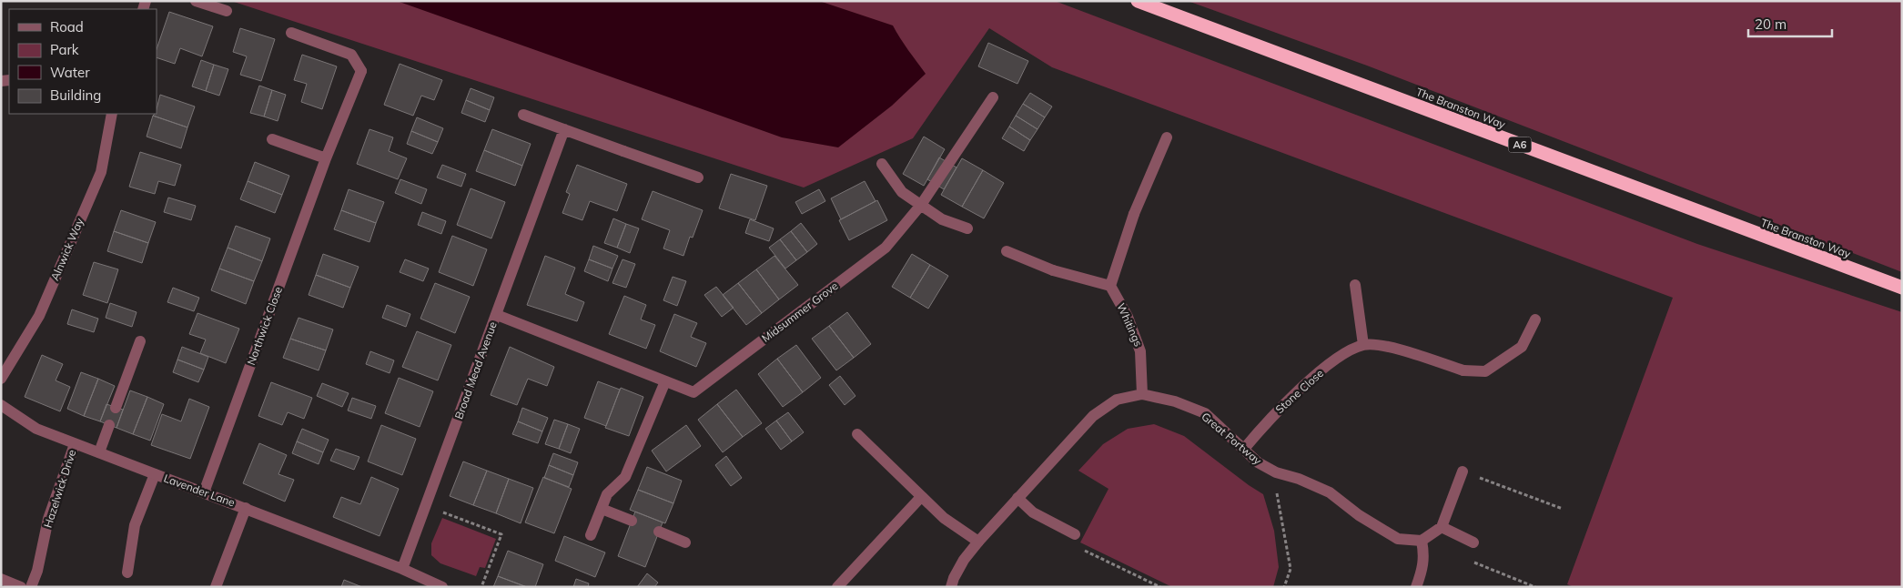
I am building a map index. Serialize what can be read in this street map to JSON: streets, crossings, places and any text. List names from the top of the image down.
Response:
{
  "streets": {
    "highway": ["The Branston Way", "A6"],
    "street": [
      "Alnwick Way",
      "Midsummer Grove",
      "Whitings",
      "Northwick Close",
      "Broad Mead Avenue",
      "Stone Close",
      "Great Portway",
      "Hazelwick Drive",
      "Lavender Lane"
    ]
  },
  "crossings": [
    ["Midsummer Grove", "Broad Mead Avenue"],
    ["Whitings", "Great Portway"],
    ["Northwick Close", "Lavender Lane"],
    ["Broad Mead Avenue", "Lavender Lane"],
    ["Stone Close", "Great Portway"],
    ["Hazelwick Drive", "Lavender Lane"]
  ],
  "legend": [
    "Road",
    "Park",
    "Water",
    "Building"
  ],
  "scale_bar": "20 m"
}
